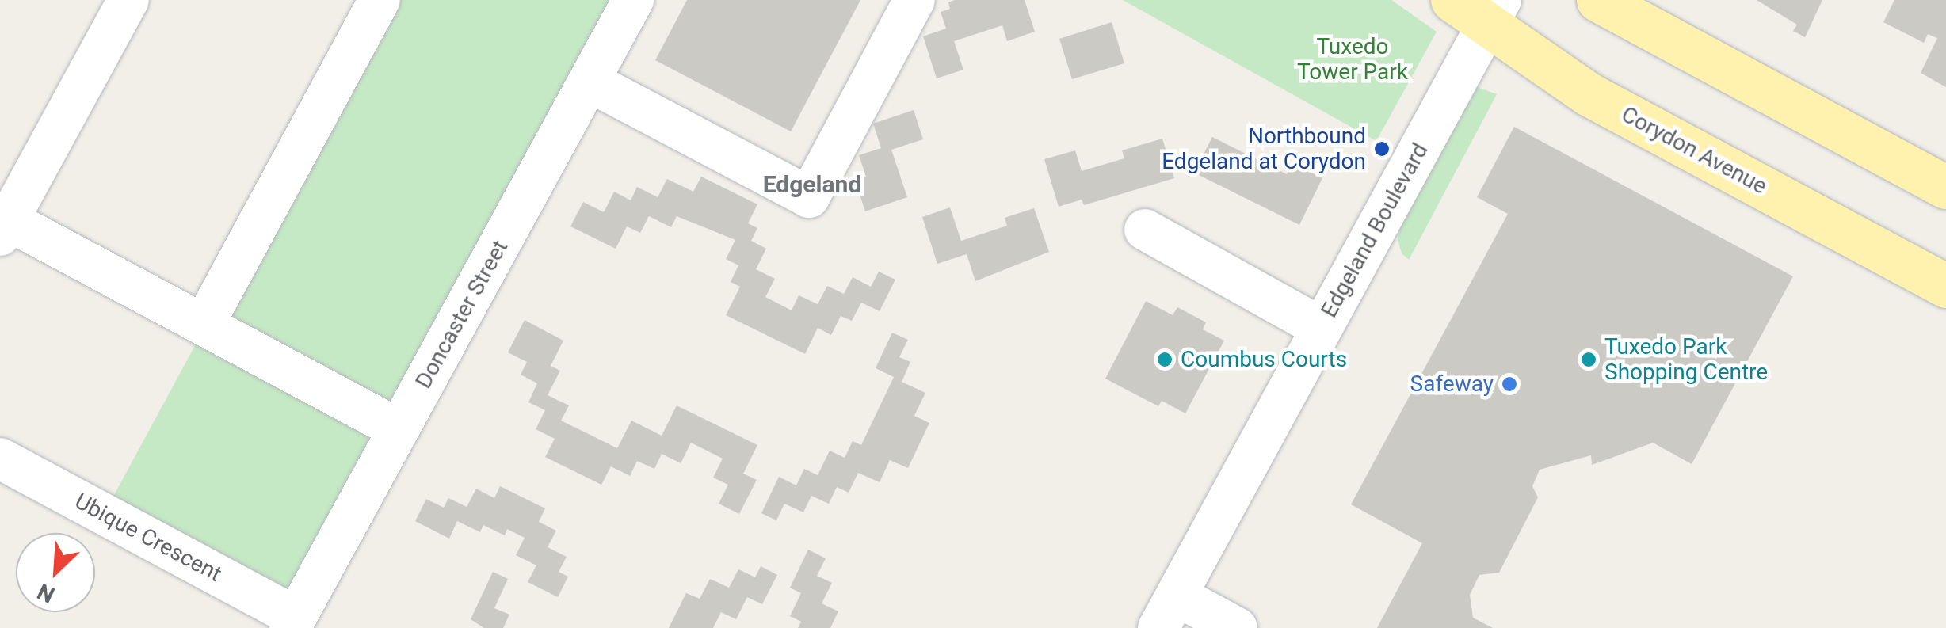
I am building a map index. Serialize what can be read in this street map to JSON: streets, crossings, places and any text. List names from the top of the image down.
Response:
{
  "streets": {
    "main road": ["Corydon Avenue"],
    "street": ["Edgeland Boulevard", "Doncaster Street", "Ubique Crescent"]
  },
  "crossings": [
    ["Corydon Avenue", "Edgeland Boulevard"],
    ["Doncaster Street", "Ubique Crescent"]
  ],
  "districts": ["Edgeland"],
  "parks": ["Tuxedo Tower Park"],
  "places": [
    "Northbound Edgeland at Corydon",
    "Coumbus Courts",
    "Tuxedo Park Shopping Centre",
    "Safeway"
  ],
  "north": "bottom left"
}
